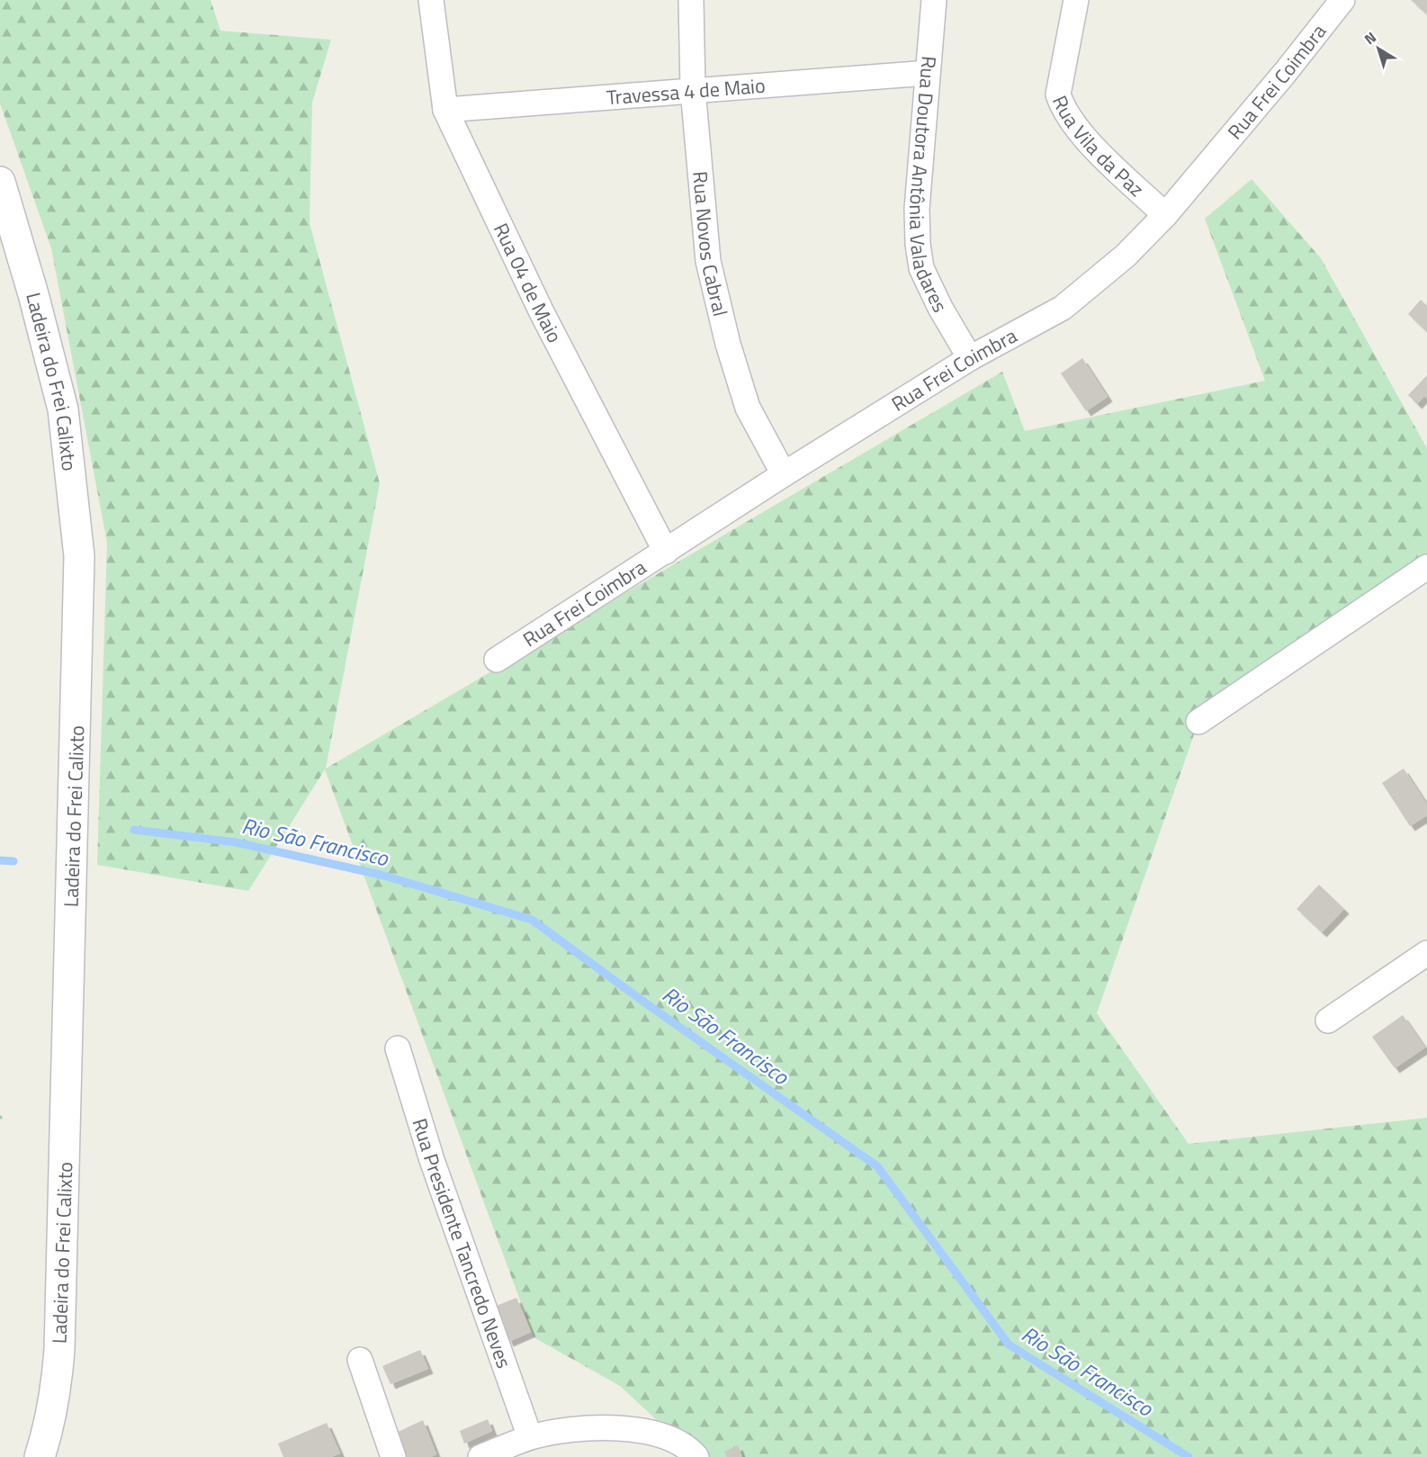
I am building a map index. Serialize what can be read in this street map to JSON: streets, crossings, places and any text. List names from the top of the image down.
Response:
{
  "streets": {
    "street": [
      "Rua Frei Coimbra",
      "Travessa 4 de Maio",
      "Rua Vila da Paz",
      "Rua Doutora Antônia Valadares",
      "Rua Novos Cabral",
      "Rua 04 de Maio",
      "Ladeira do Frei Calixto",
      "Rua Presidente Tancredo Neves"
    ]
  },
  "crossings": [
    ["Rua Frei Coimbra", "Rua Vila da Paz"],
    ["Rua Frei Coimbra", "Rua Doutora Antônia Valadares"],
    ["Rua Frei Coimbra", "Rua Novos Cabral"],
    ["Rua Frei Coimbra", "Rua 04 de Maio"],
    ["Travessa 4 de Maio", "Rua Doutora Antônia Valadares"],
    ["Travessa 4 de Maio", "Rua Novos Cabral"],
    ["Travessa 4 de Maio", "Rua 04 de Maio"]
  ],
  "water": ["Rio São Francisco"],
  "north": "top left"
}
